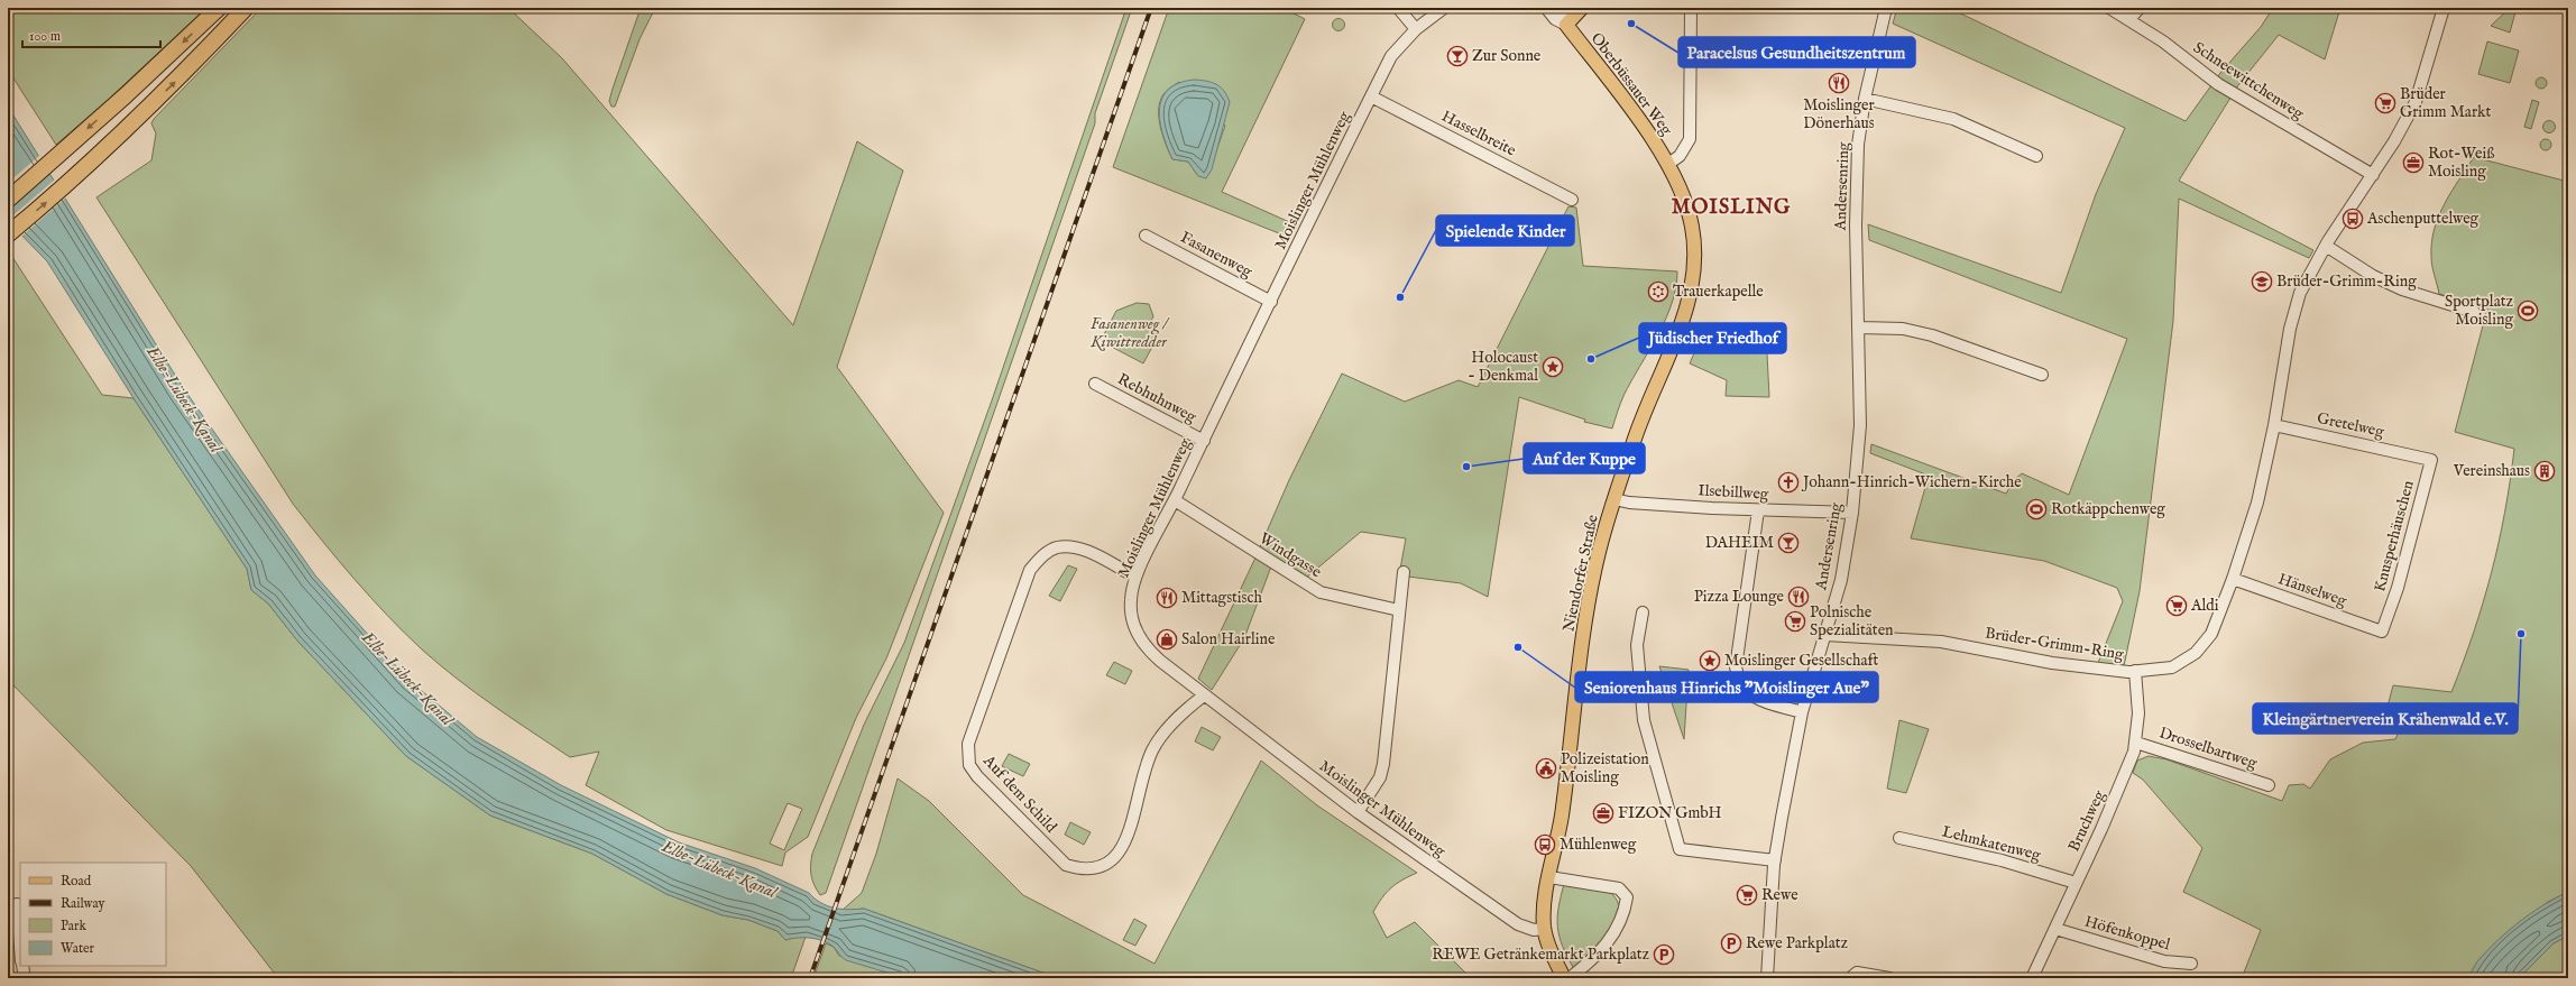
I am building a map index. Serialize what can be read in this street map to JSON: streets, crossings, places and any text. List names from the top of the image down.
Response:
{
  "streets": {
    "main road": ["Oberbüssauer Weg", "Niendorfer Straße"],
    "street": [
      "Schneewittchenweg",
      "Hasselbreite",
      "Moislinger Mühlenweg",
      "Andersenring",
      "Fasanenweg",
      "Rebhuhnweg",
      "Gretelweg",
      "Ilsebillweg",
      "Knusperhäuschen",
      "Windgasse",
      "Hänselweg",
      "Brüder-Grimm-Ring",
      "Drosselbartweg",
      "Auf dem Schild",
      "Bruchweg",
      "Lehmkatenweg",
      "Höfenkoppel"
    ]
  },
  "crossings": [
    ["Schneewittchenweg", "Brüder-Grimm-Ring"],
    ["Oberbüssauer Weg", "Niendorfer Straße"],
    ["Hasselbreite", "Moislinger Mühlenweg"],
    ["Moislinger Mühlenweg", "Fasanenweg"],
    ["Moislinger Mühlenweg", "Rebhuhnweg"],
    ["Moislinger Mühlenweg", "Windgasse"],
    ["Moislinger Mühlenweg", "Niendorfer Straße"],
    ["Moislinger Mühlenweg", "Auf dem Schild"],
    ["Andersenring", "Ilsebillweg"],
    ["Andersenring", "Brüder-Grimm-Ring"],
    ["Gretelweg", "Knusperhäuschen"],
    ["Gretelweg", "Brüder-Grimm-Ring"],
    ["Ilsebillweg", "Niendorfer Straße"],
    ["Knusperhäuschen", "Hänselweg"],
    ["Hänselweg", "Brüder-Grimm-Ring"],
    ["Brüder-Grimm-Ring", "Bruchweg"],
    ["Drosselbartweg", "Bruchweg"],
    ["Bruchweg", "Lehmkatenweg"],
    ["Bruchweg", "Höfenkoppel"]
  ],
  "districts": ["MOISLING"],
  "water": ["Elbe-Lübeck-Kanal"],
  "parks": ["Fasanenweg / Kiwittredder"],
  "places": {
    "other": [
      "Paracelsus Gesundheitszentrum",
      "Spielende Kinder",
      "Jüdischer Friedhof",
      "Auf der Kuppe",
      "Kleingärtnerverein Krähenwald e.V.",
      "Seniorenhaus Hinrichs \"Moislinger Aue\""
    ],
    "bar": ["Zur Sonne", "DAHEIM"],
    "restaurant": ["Moislinger Dönerhaus", "Pizza Lounge", "Mittagstisch"],
    "supermarket": [
      "Brüder Grimm Markt",
      "Aldi",
      "Polnische Spezialitäten",
      "Rewe"
    ],
    "office": ["Rot-Weiß Moisling", "FIZON GmbH"],
    "bus stop": ["Aschenputtelweg", "Mühlenweg"],
    "school or university": ["Brüder-Grimm-Ring"],
    "synagogue": ["Trauerkapelle"],
    "sports": ["Sportplatz Moisling", "Rotkäppchenweg"],
    "place": ["Holocaust - Denkmal", "Moislinger Gesellschaft"],
    "building": ["Vereinshaus"],
    "church": ["Johann-Hinrich-Wichern-Kirche"],
    "shop": ["Salon Hairline"],
    "public building": ["Polizeistation Moisling"],
    "parking": ["Rewe Parkplatz", "REWE Getränkemarkt Parkplatz"]
  },
  "legend": [
    "Road",
    "Railway",
    "Park",
    "Water"
  ],
  "scale_bar": "100 m"
}
